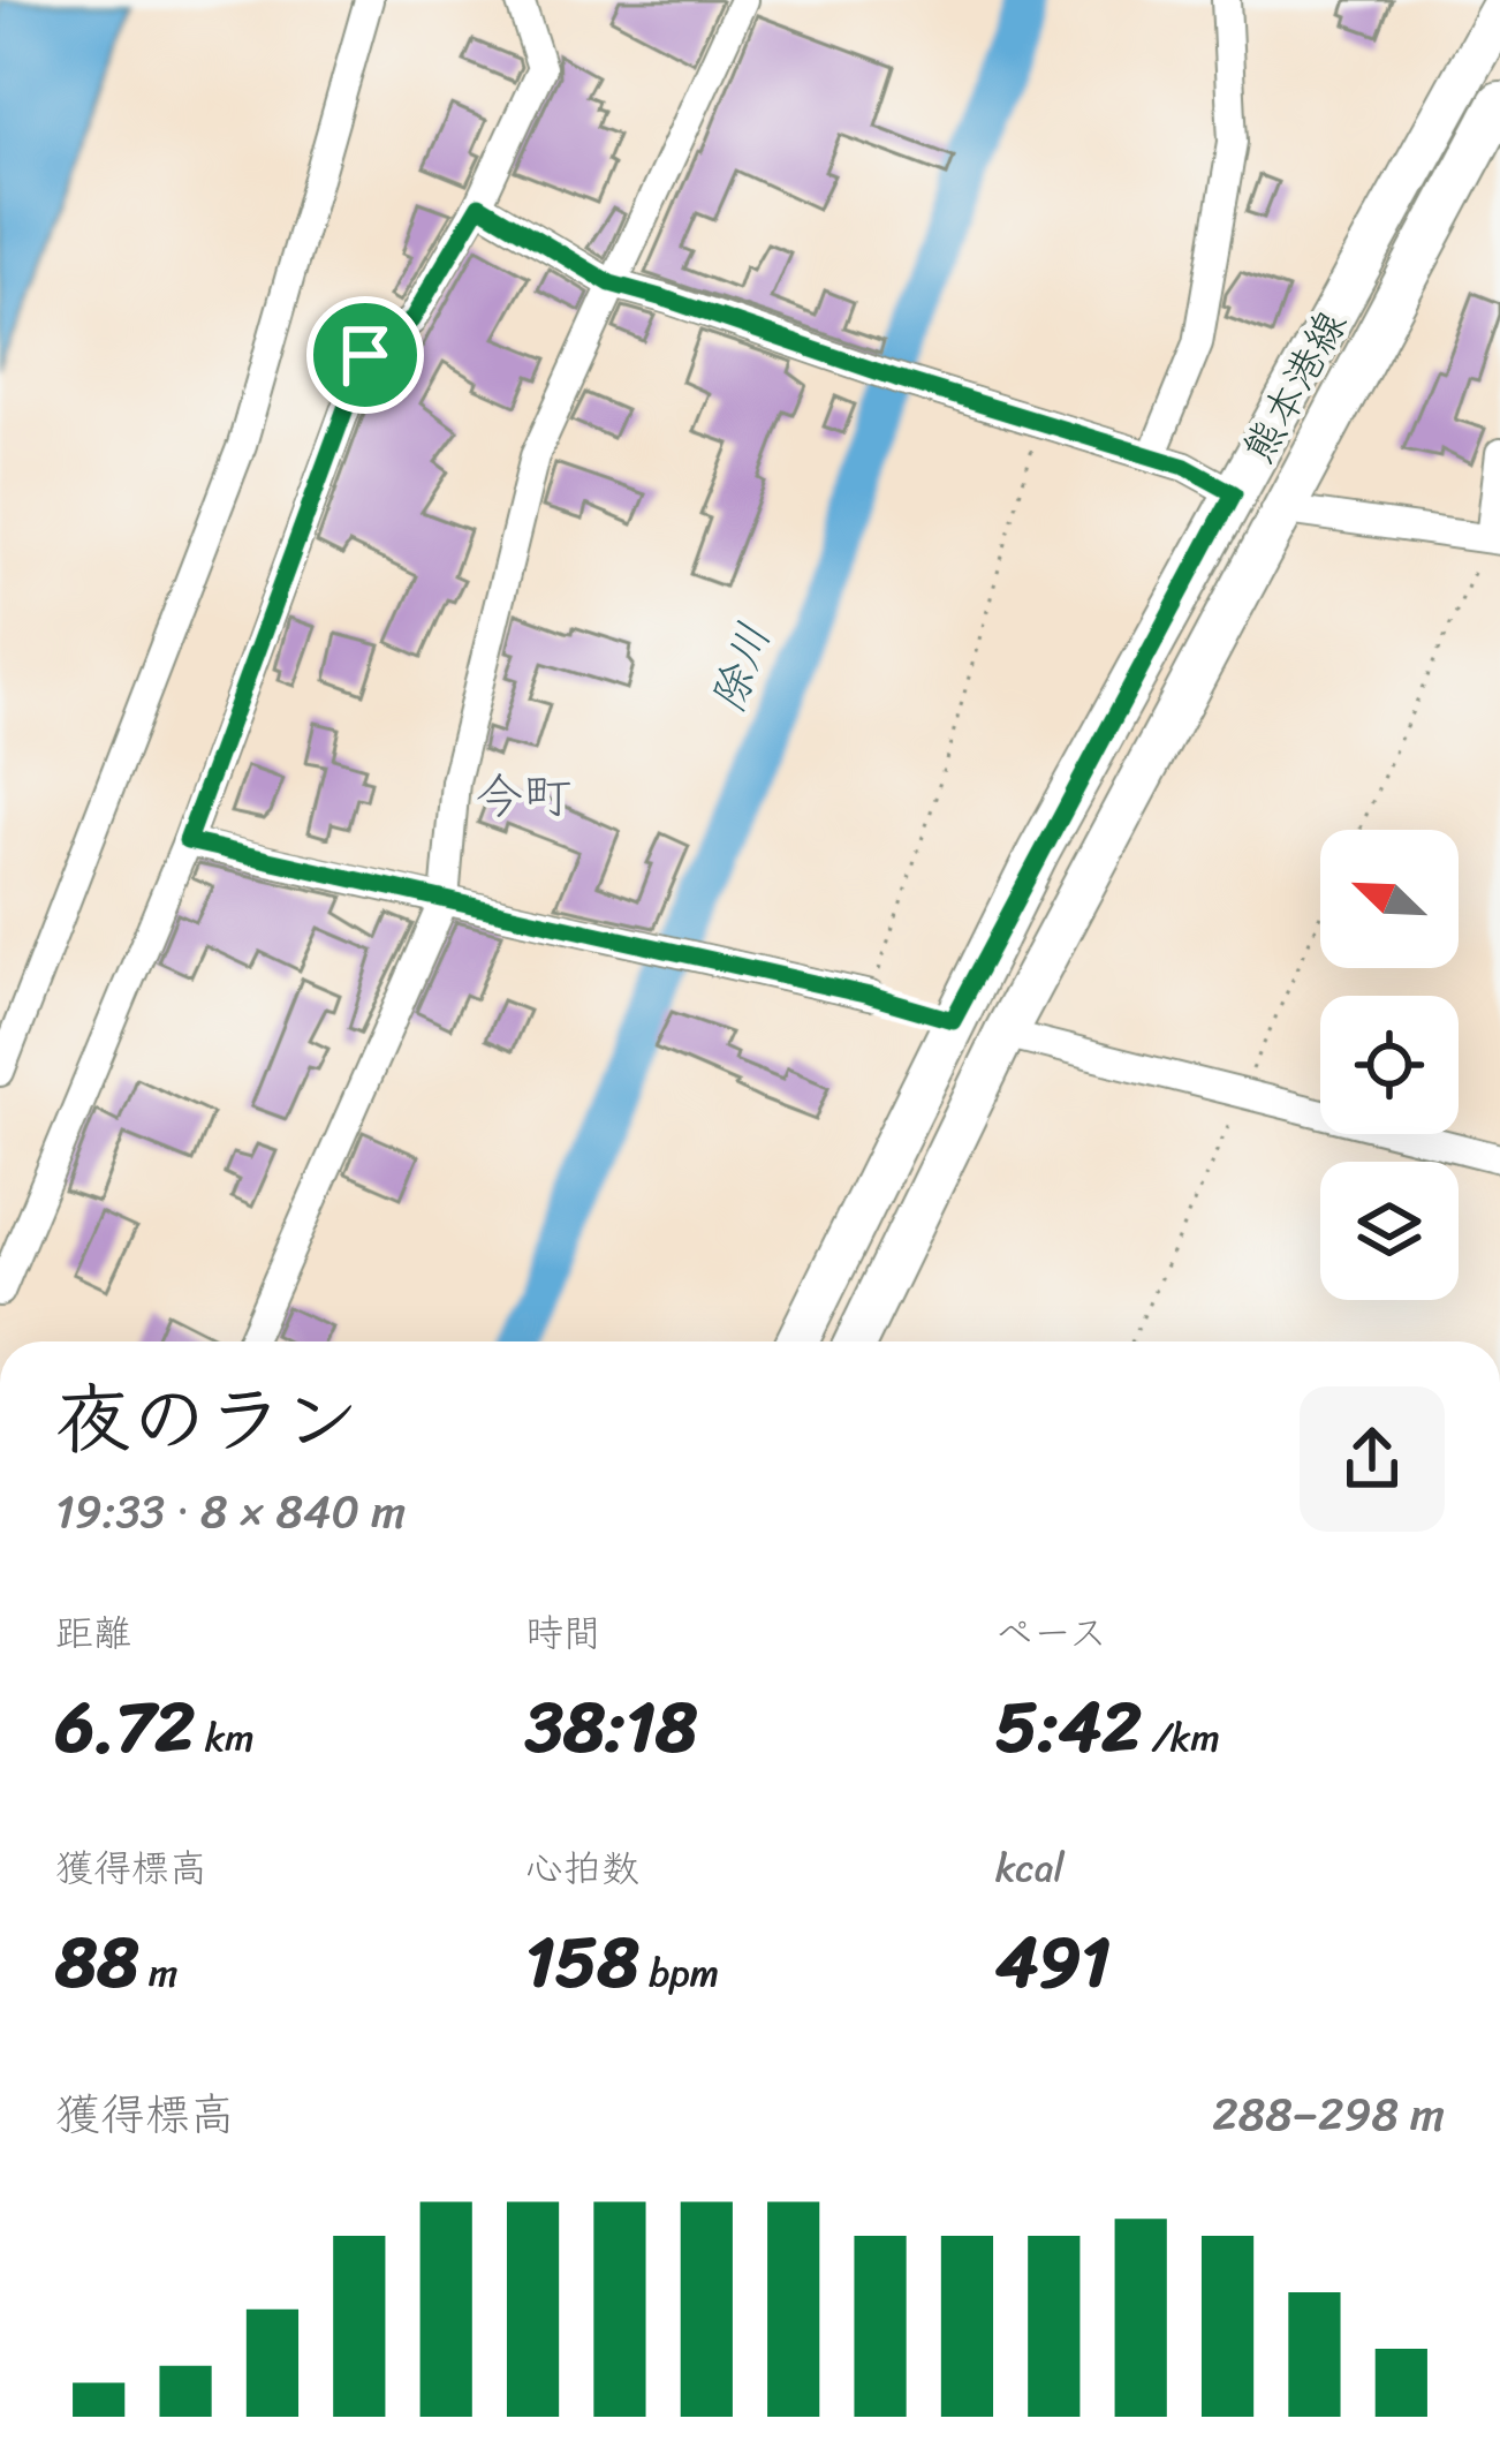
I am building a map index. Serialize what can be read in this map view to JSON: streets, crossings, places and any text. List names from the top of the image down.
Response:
{
  "streets": {
    "main road": ["熊本港線"]
  },
  "districts": ["今町"],
  "water": ["除川"],
  "north": "top left",
  "page": {
    "heading": ["夜のラン", "19:33 · 8 × 840 m"],
    "stats": [
      ["距離", "6.72 km"],
      ["時間", "38:18"],
      ["ペース", "5:42 /km"],
      ["獲得標高", "88 m"],
      ["心拍数", "158 bpm"],
      ["kcal", "491"]
    ],
    "chart": ["獲得標高", "288–298 m"]
  }
}
